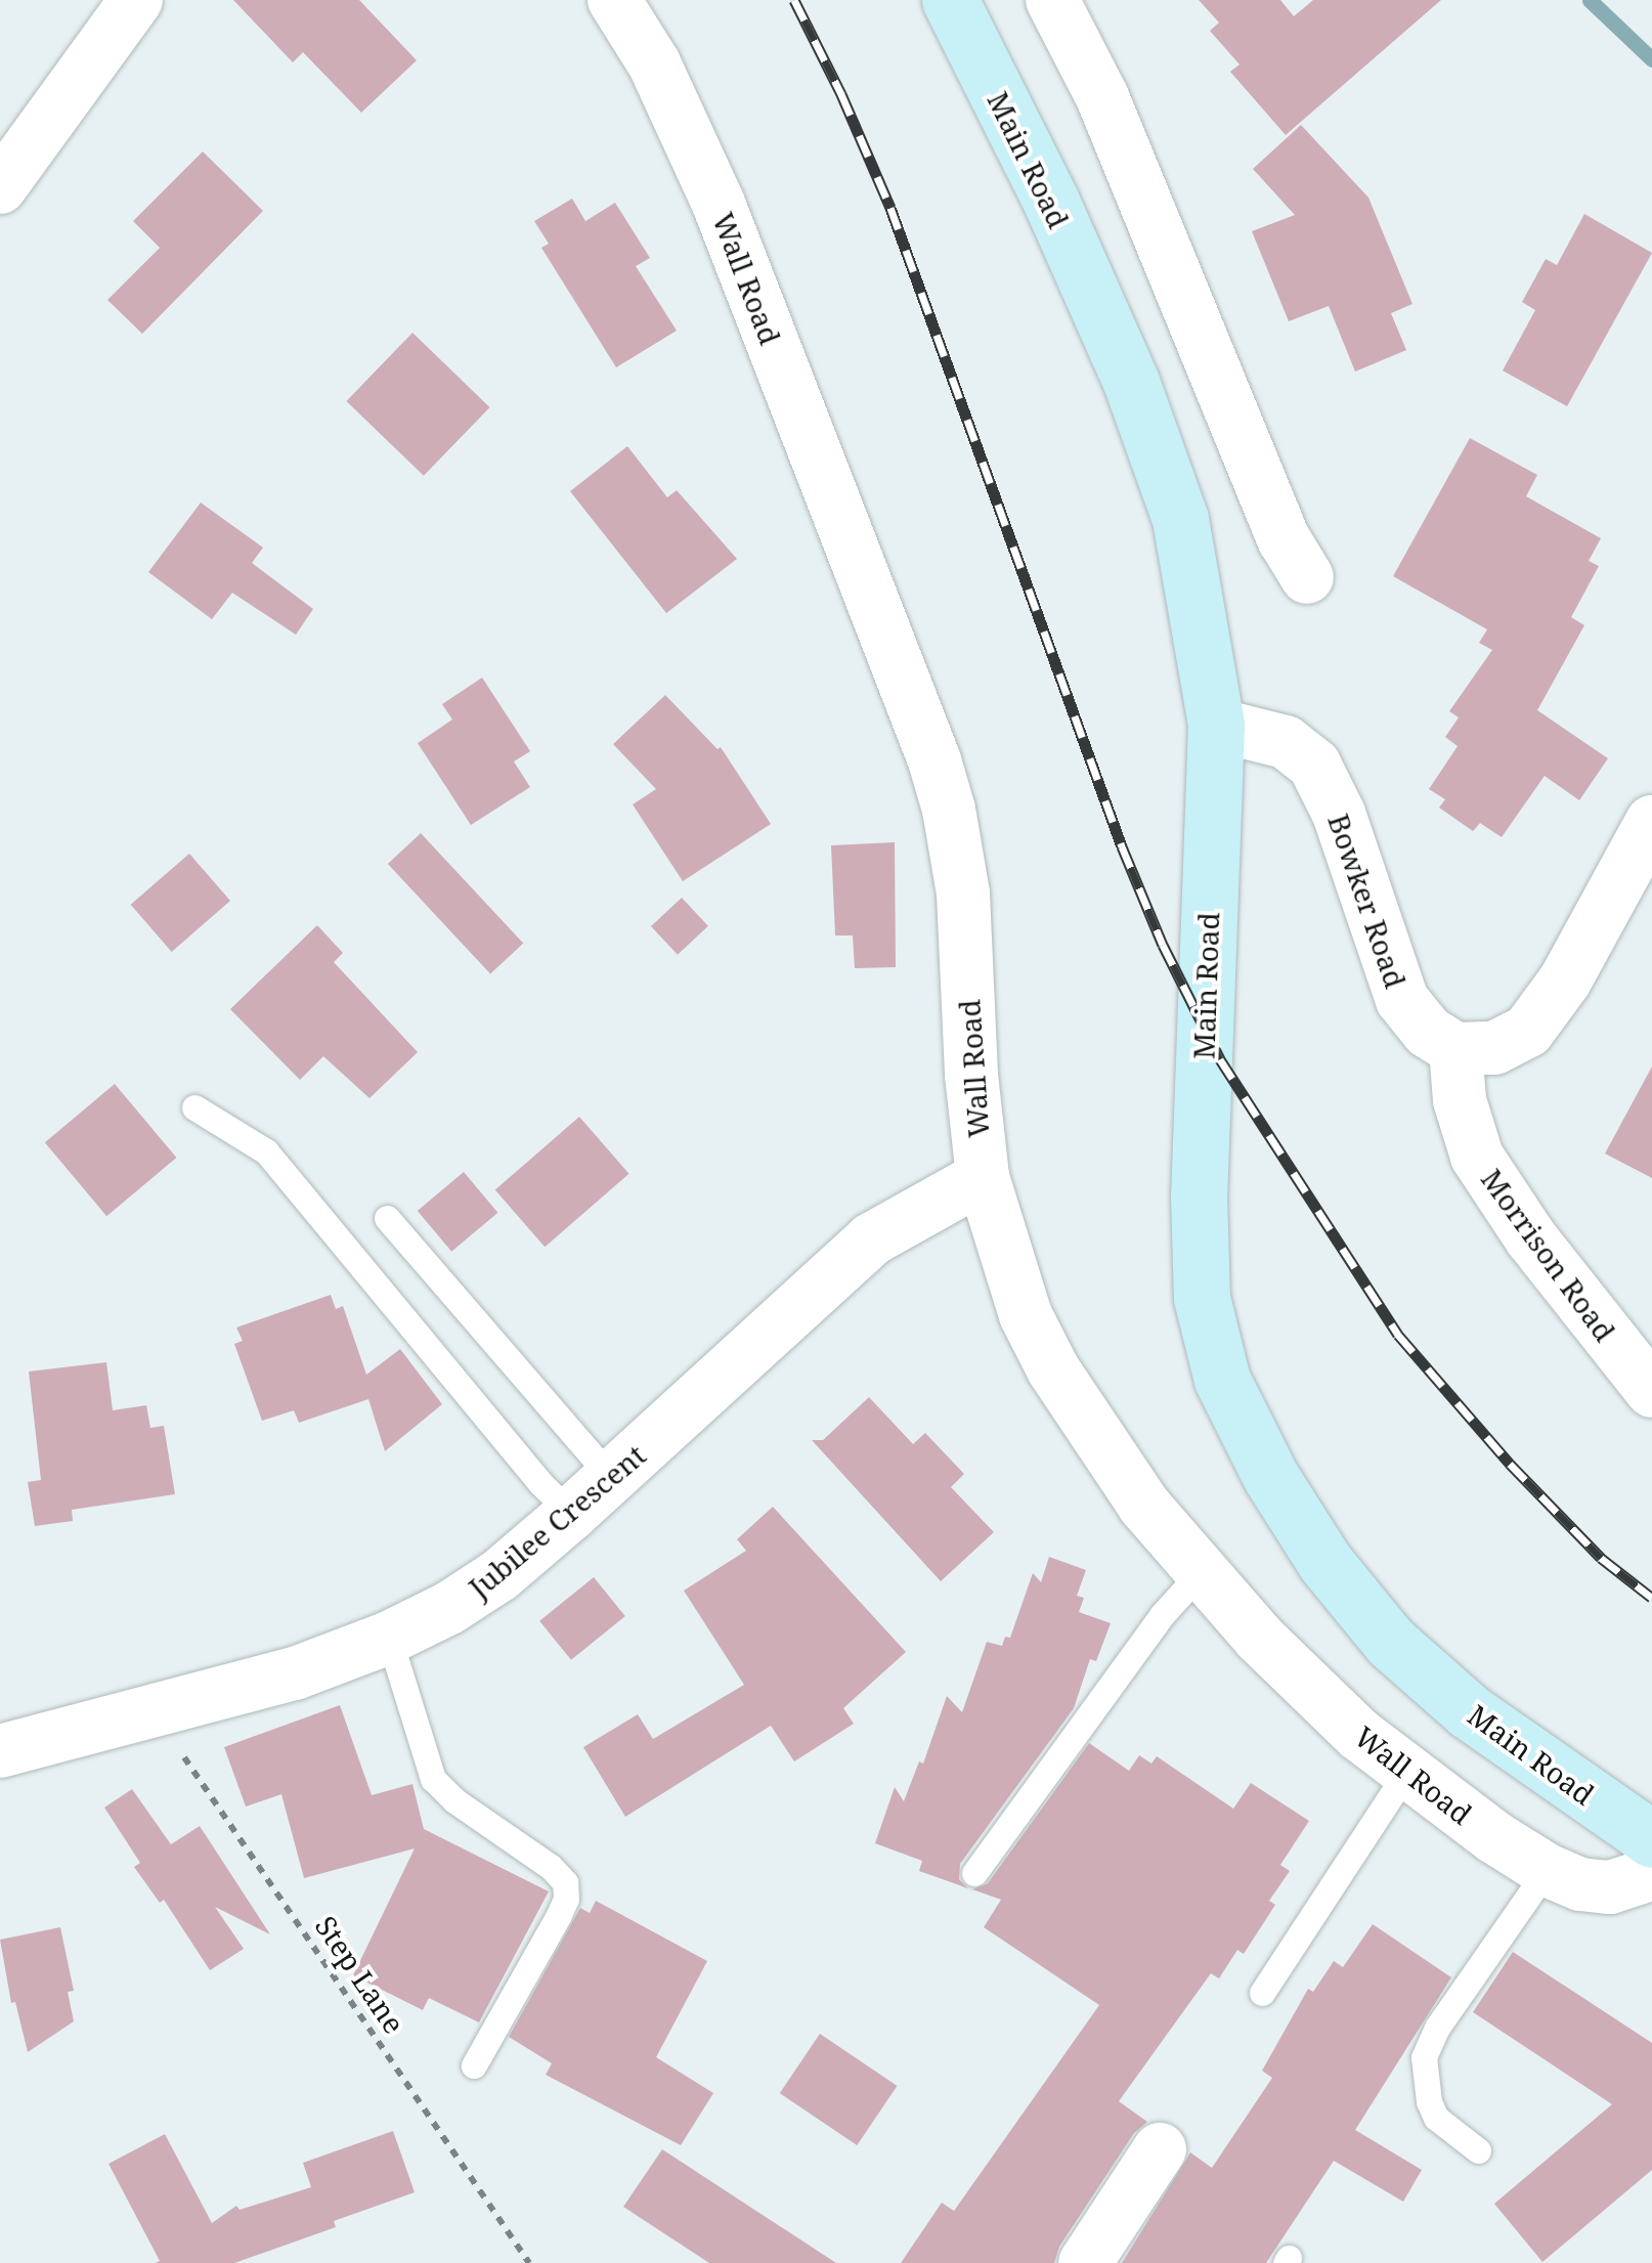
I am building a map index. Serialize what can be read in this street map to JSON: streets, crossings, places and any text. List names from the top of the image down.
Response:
{
  "streets": {
    "main road": ["Main Road"],
    "street": [
      "Wall Road",
      "Bowker Road",
      "Morrison Road",
      "Jubilee Crescent"
    ],
    "path": ["Step Lane"]
  },
  "crossings": [
    ["Main Road", "Bowker Road"],
    ["Wall Road", "Jubilee Crescent"],
    ["Bowker Road", "Morrison Road"],
    ["Jubilee Crescent", "Step Lane"]
  ]
}
